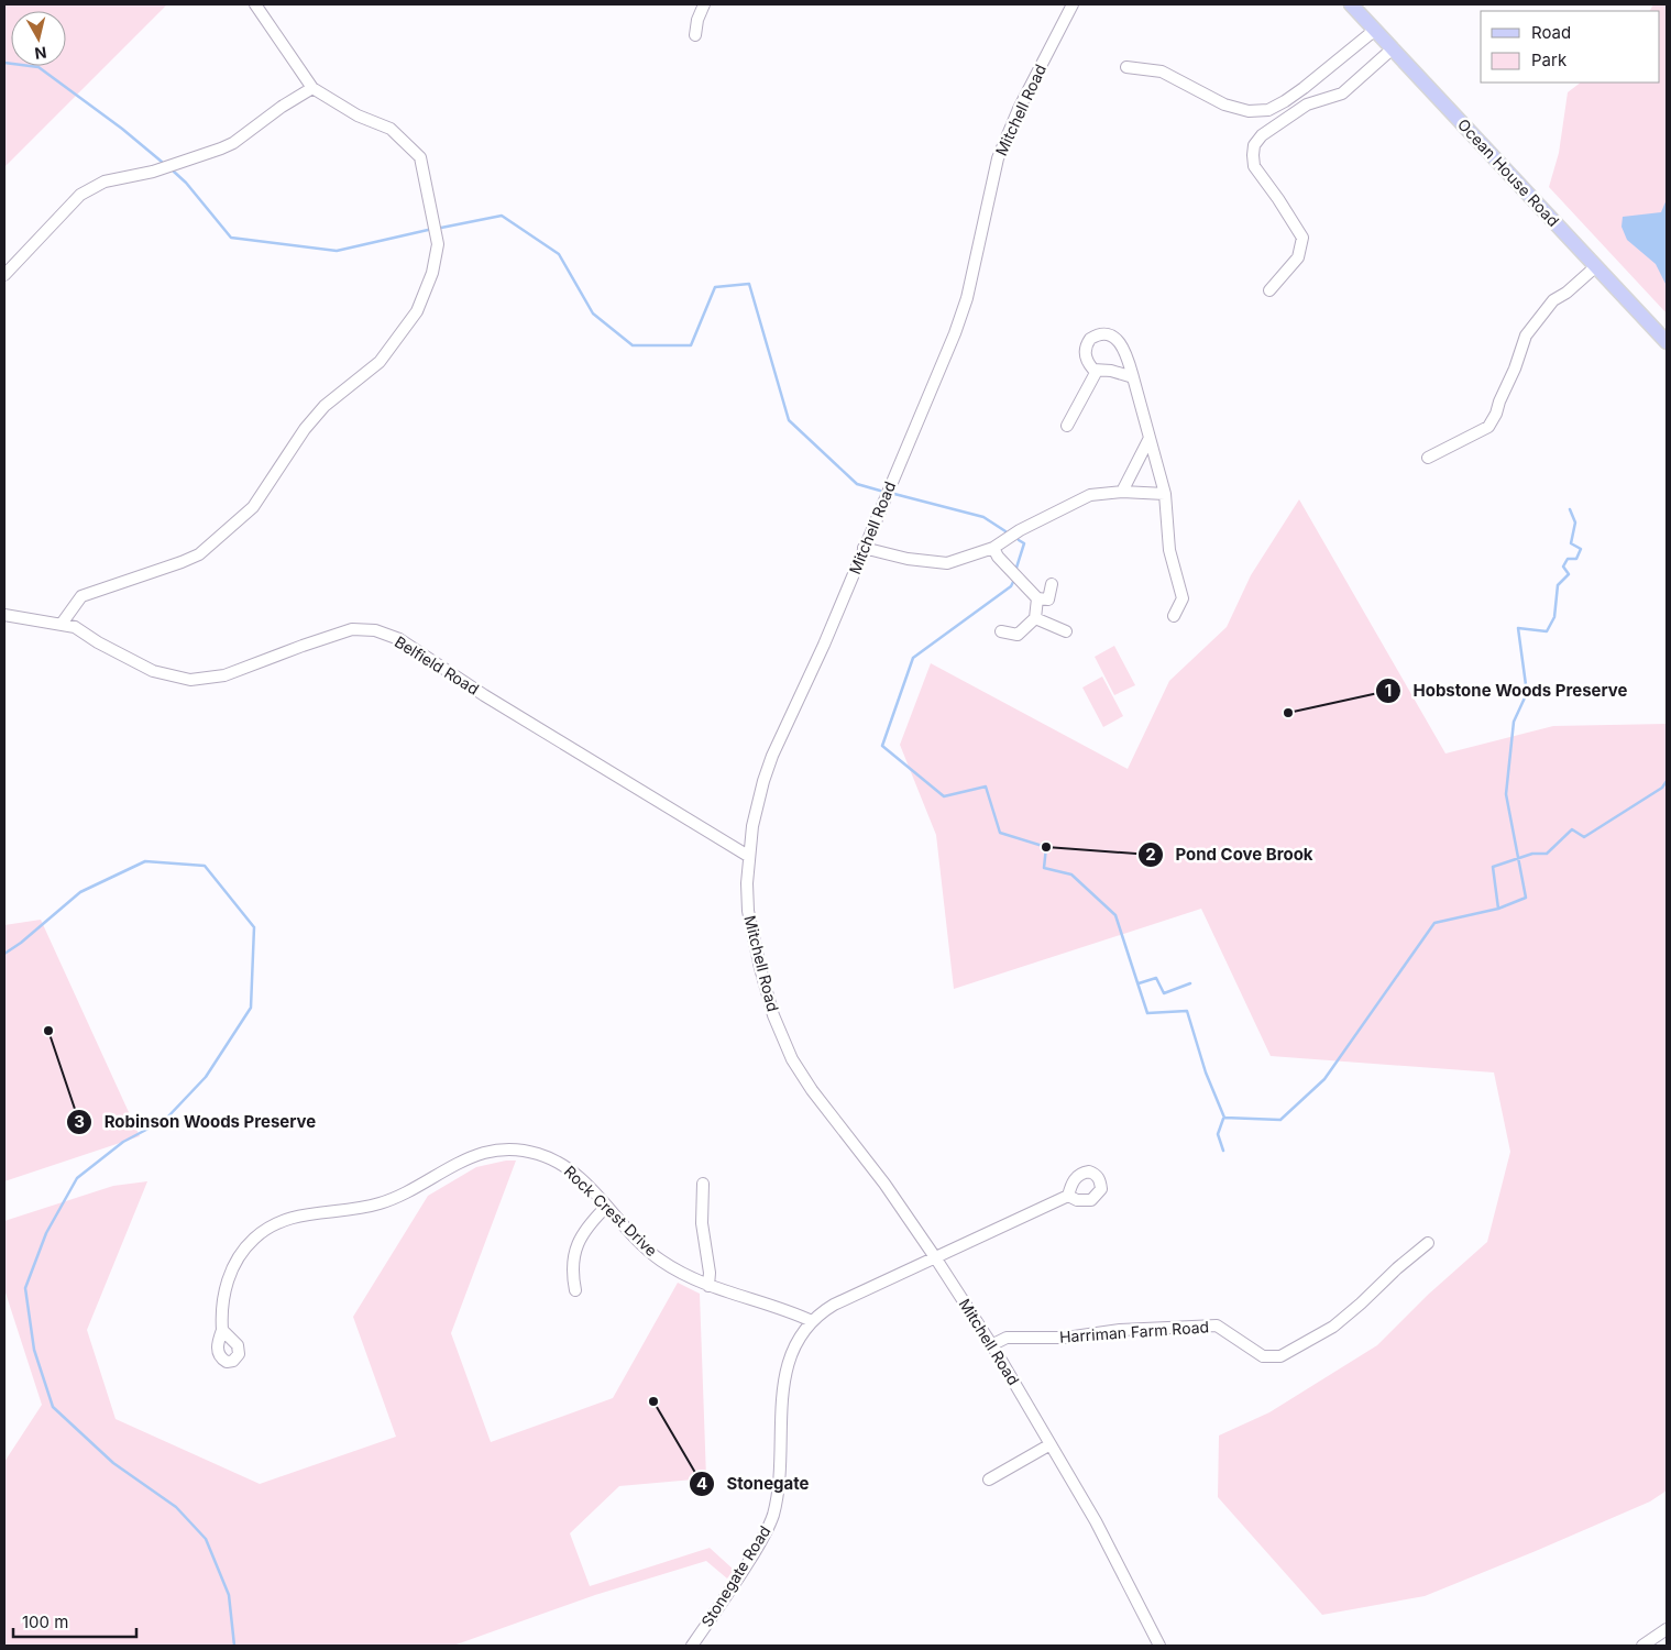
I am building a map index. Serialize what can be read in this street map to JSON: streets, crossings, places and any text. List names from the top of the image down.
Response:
{
  "streets": {
    "main road": ["Ocean House Road"],
    "street": [
      "Mitchell Road",
      "Belfield Road",
      "Rock Crest Drive",
      "Harriman Farm Road",
      "Stonegate Road"
    ]
  },
  "crossings": [
    ["Mitchell Road", "Belfield Road"],
    ["Mitchell Road", "Harriman Farm Road"],
    ["Mitchell Road", "Stonegate Road"],
    ["Rock Crest Drive", "Stonegate Road"]
  ],
  "places": [
    "Hobstone Woods Preserve",
    "Pond Cove Brook",
    "Robinson Woods Preserve",
    "Stonegate"
  ],
  "legend": ["Road", "Park"],
  "scale_bar": "100 m",
  "north": "bottom"
}
